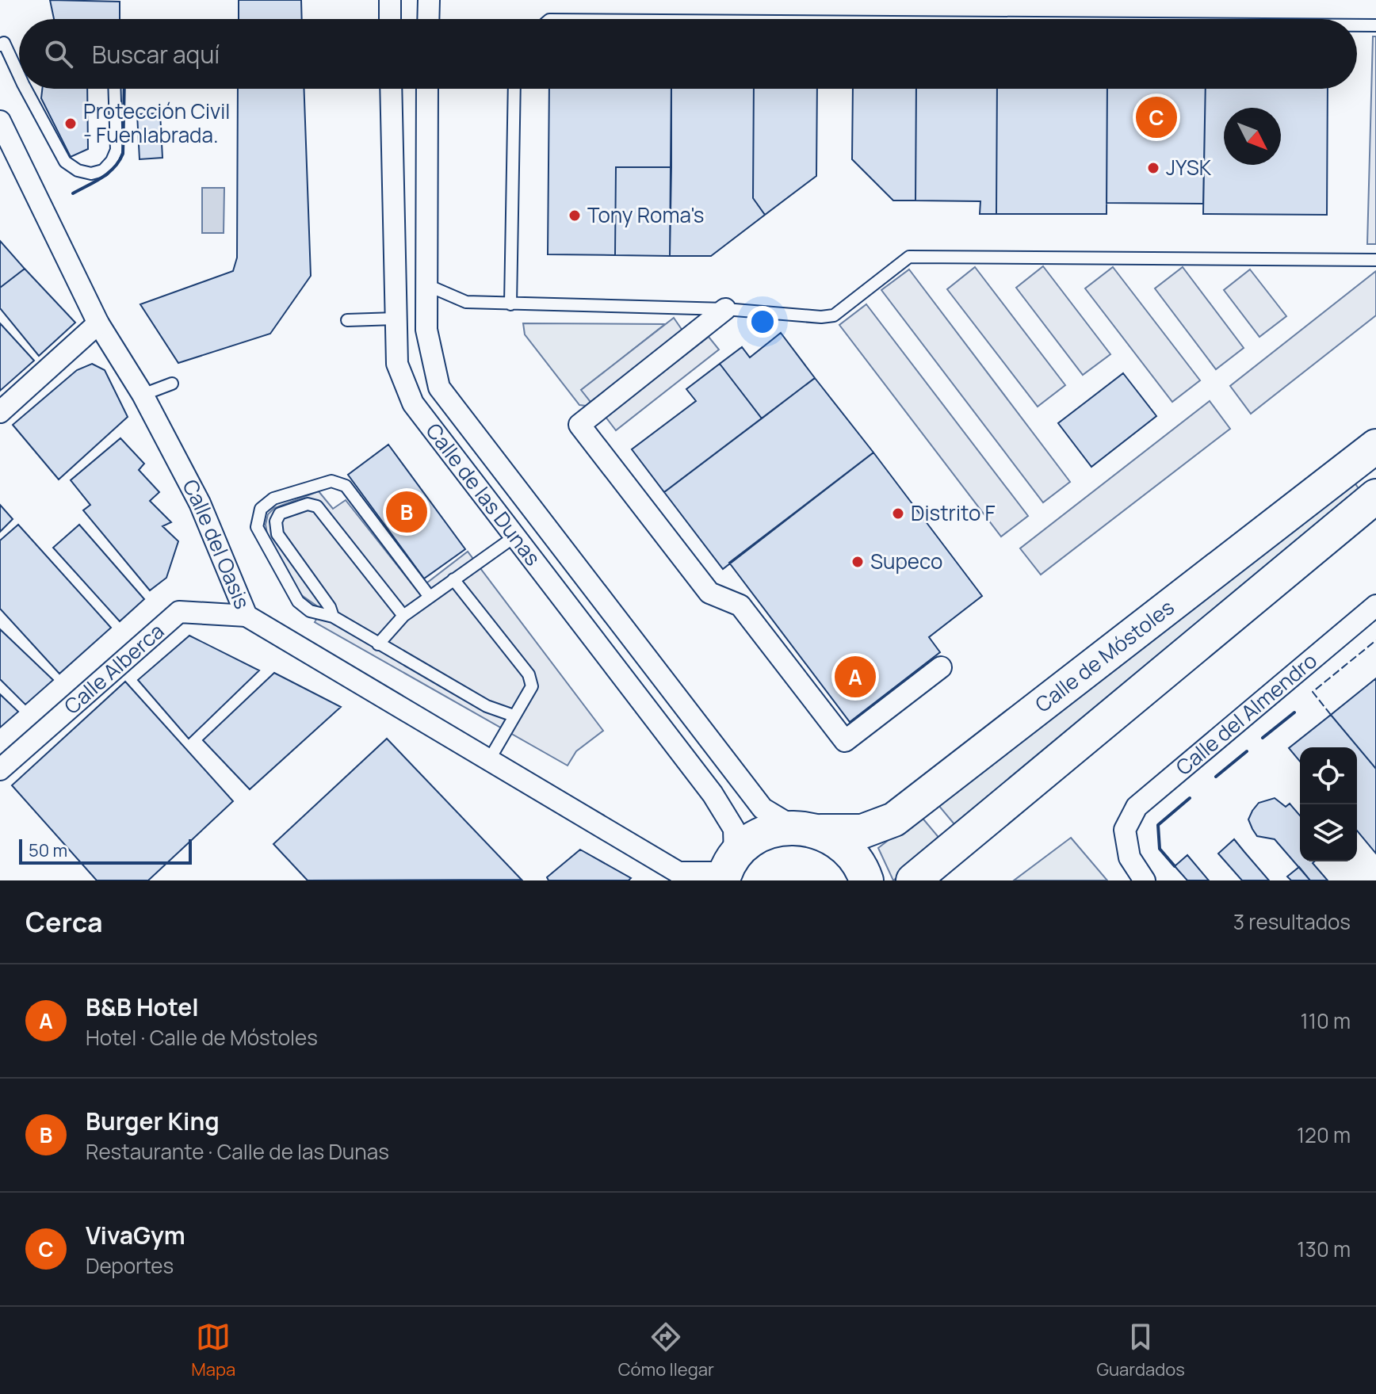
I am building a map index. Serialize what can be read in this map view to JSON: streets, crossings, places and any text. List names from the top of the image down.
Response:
{
  "streets": {
    "main road": ["Calle de Móstoles"],
    "street": [
      "Calle de las Dunas",
      "Calle del Oasis",
      "Calle Alberca",
      "Calle del Almendro"
    ]
  },
  "crossings": [
    ["Calle de las Dunas", "Calle del Oasis"],
    ["Calle de las Dunas", "Calle de Móstoles"],
    ["Calle del Oasis", "Calle de Móstoles"],
    ["Calle del Oasis", "Calle Alberca"]
  ],
  "places": [
    "Protección Civil - Fuenlabrada.",
    "JYSK",
    "Tony Roma's",
    "Distrito F",
    "Supeco"
  ],
  "scale_bar": "50 m",
  "north": "bottom right",
  "page": {
    "search": "Buscar aquí",
    "pins": ["C", "B", "A"],
    "scale": "50 m",
    "heading": ["Cerca", "3 resultados"],
    "list": [
      {
        "mark": "A",
        "name": "B&B Hotel",
        "note": "Hotel · Calle de Móstoles",
        "value": "110 m"
      },
      {
        "mark": "B",
        "name": "Burger King",
        "note": "Restaurante · Calle de las Dunas",
        "value": "120 m"
      },
      {
        "mark": "C",
        "name": "VivaGym",
        "note": "Deportes",
        "value": "130 m"
      }
    ],
    "nav": ["Mapa", "Cómo llegar", "Guardados"]
  }
}
